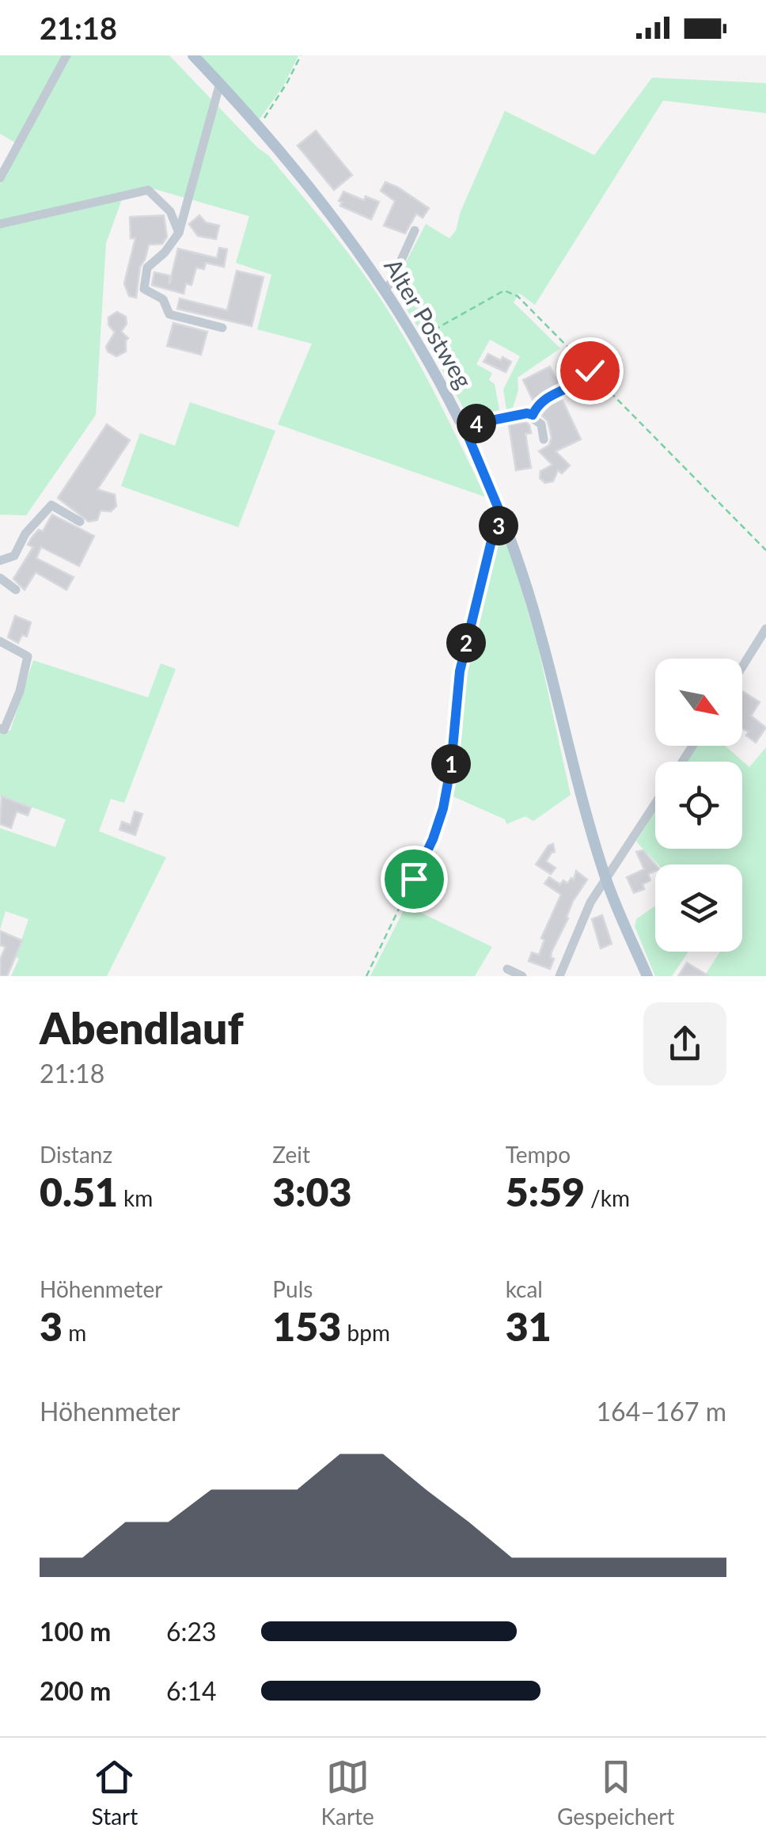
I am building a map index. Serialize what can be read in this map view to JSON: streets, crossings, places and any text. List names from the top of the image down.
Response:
{
  "streets": {
    "main road": ["Alter Postweg"]
  },
  "north": "bottom right",
  "page": {
    "status": "21:18",
    "pins": [
      "4",
      "3",
      "2",
      "1"
    ],
    "heading": ["Abendlauf", "21:18"],
    "stats": [
      ["Distanz", "0.51 km"],
      ["Zeit", "3:03"],
      ["Tempo", "5:59 /km"],
      ["Höhenmeter", "3 m"],
      ["Puls", "153 bpm"],
      ["kcal", "31"]
    ],
    "chart": ["Höhenmeter", "164–167 m"],
    "list": [
      {
        "name": "100 m",
        "note": "6:23"
      },
      {
        "name": "200 m",
        "note": "6:14"
      }
    ],
    "tabs": ["Start", "Karte", "Gespeichert"]
  }
}
